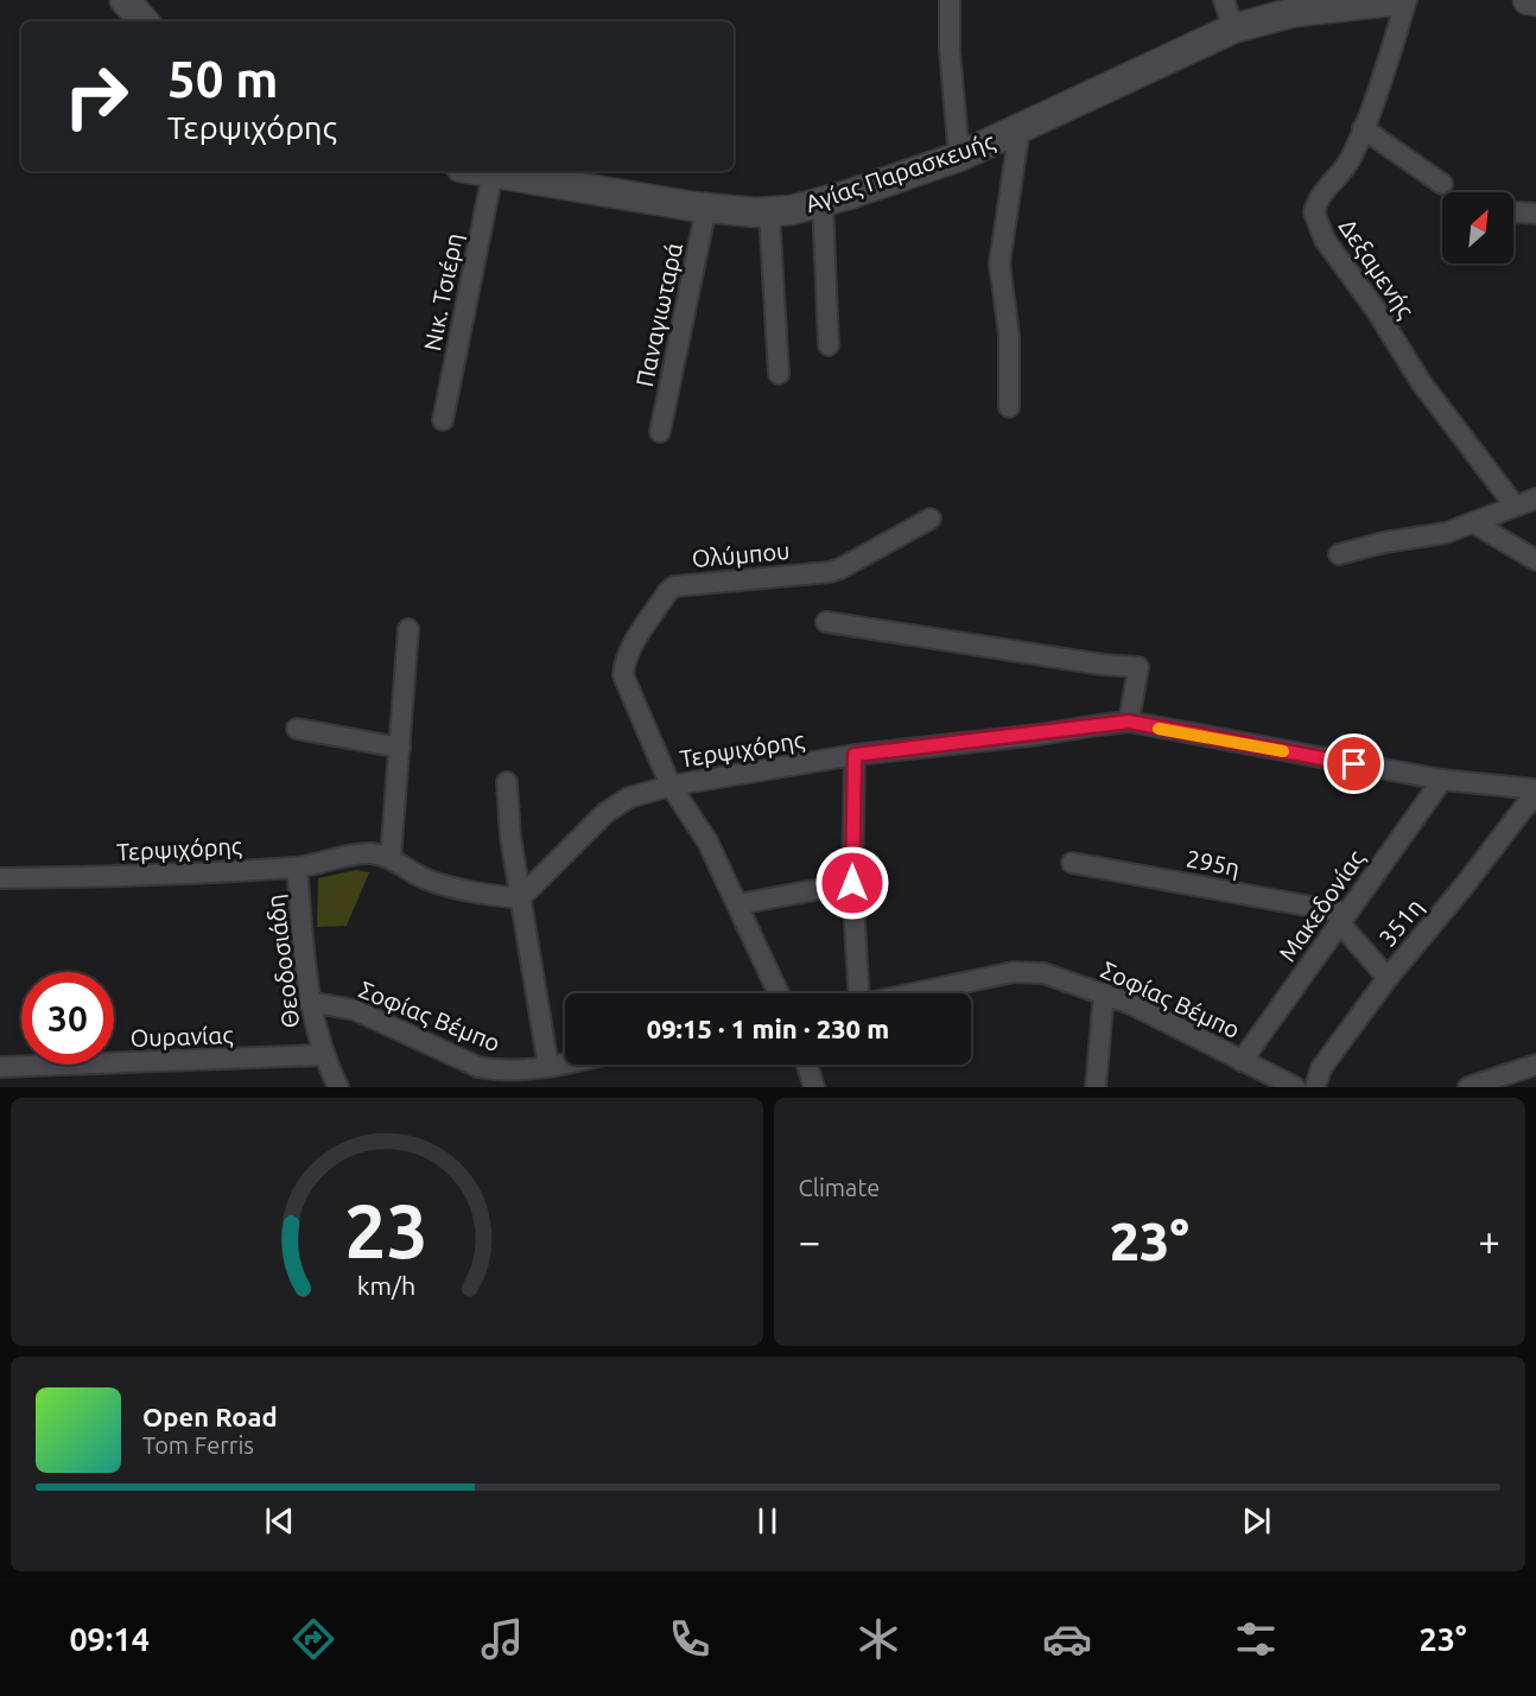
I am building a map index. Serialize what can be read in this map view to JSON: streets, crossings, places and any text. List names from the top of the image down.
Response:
{
  "streets": {
    "street": [
      "Αγίας Παρασκευής",
      "Δεξαμενής",
      "Νικ. Τσιέρη",
      "Παναγιωταρά",
      "Ολύμπου",
      "Τερψιχόρης",
      "295η",
      "Μακεδονίας",
      "351η",
      "Θεοδοσιάδη",
      "Σοφίας Βέμπο",
      "Ουρανίας"
    ]
  },
  "crossings": [
    ["Αγίας Παρασκευής", "Δεξαμενής"],
    ["Αγίας Παρασκευής", "Νικ. Τσιέρη"],
    ["Αγίας Παρασκευής", "Παναγιωταρά"],
    ["Ολύμπου", "Τερψιχόρης"],
    ["Τερψιχόρης", "Μακεδονίας"],
    ["Τερψιχόρης", "Θεοδοσιάδη"],
    ["295η", "Μακεδονίας"],
    ["Μακεδονίας", "Σοφίας Βέμπο"],
    ["Θεοδοσιάδη", "Σοφίας Βέμπο"],
    ["Θεοδοσιάδη", "Ουρανίας"]
  ],
  "north": "top right",
  "page": {
    "turn": ["50 m", "Τερψιχόρης"],
    "limit": "30",
    "trip": "09:15 · 1 min · 230 m",
    "tile": "Climate",
    "heat": ["−", "23°", "+"],
    "song": ["Open Road", "Tom Ferris"],
    "tabs": ["09:14", "23°"],
    "gauge": ["23", "km/h"]
  }
}
